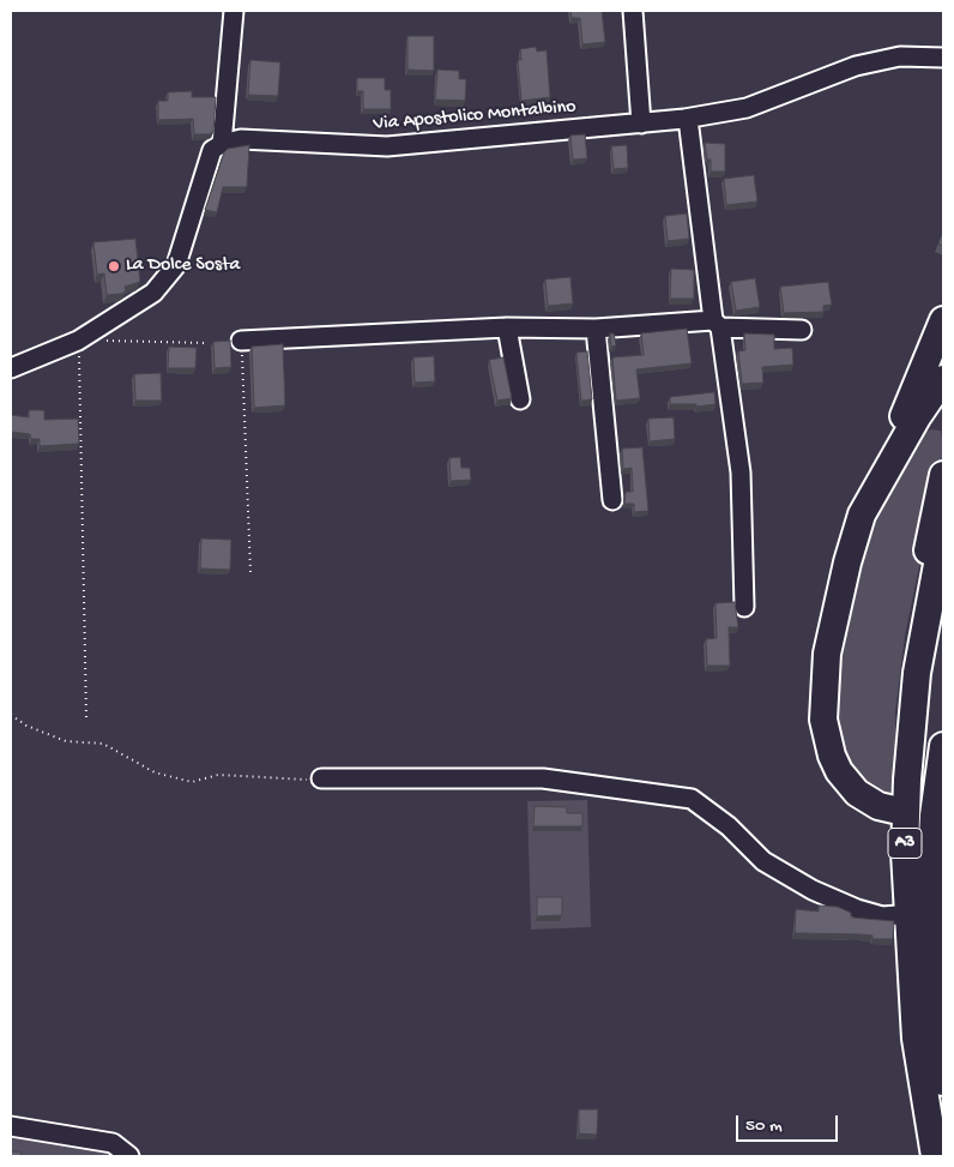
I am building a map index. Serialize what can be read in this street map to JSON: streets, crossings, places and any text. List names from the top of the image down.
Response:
{
  "streets": {
    "highway": ["A3"],
    "street": ["Via Apostolico Montalbino"]
  },
  "places": ["La Dolce Sosta"],
  "scale_bar": "50 m"
}
